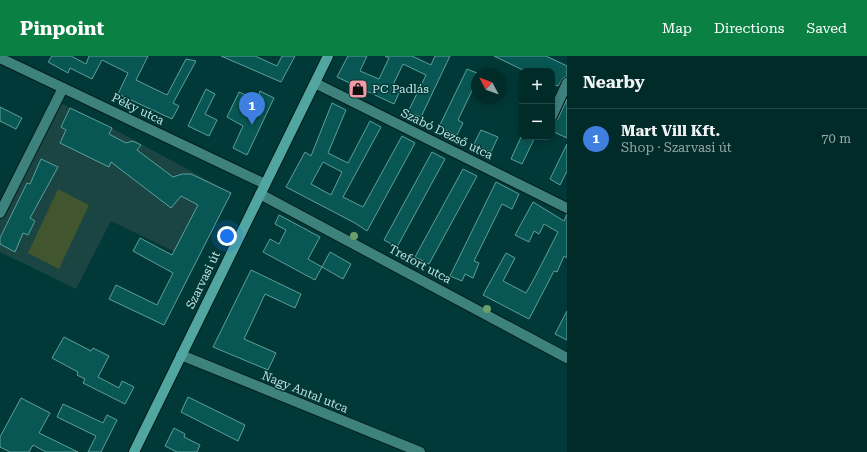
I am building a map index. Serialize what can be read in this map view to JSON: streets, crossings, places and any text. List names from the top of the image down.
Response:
{
  "streets": {
    "main road": ["Szarvasi út"],
    "street": [
      "Péky utca",
      "Szabó Dezső utca",
      "Trefort utca",
      "Nagy Antal utca"
    ]
  },
  "crossings": [
    ["Péky utca", "Szarvasi út"],
    ["Szabó Dezső utca", "Szarvasi út"],
    ["Trefort utca", "Szarvasi út"],
    ["Szarvasi út", "Nagy Antal utca"]
  ],
  "places": {
    "shop": ["PC Padlás"]
  },
  "north": "top left",
  "page": {
    "header": "Pinpoint",
    "nav": ["Map", "Directions", "Saved"],
    "heading": "Nearby",
    "map_buttons": ["+", "−"],
    "pins": "1",
    "list": [
      {
        "mark": "1",
        "name": "Mart Vill Kft.",
        "note": "Shop · Szarvasi út",
        "value": "70 m"
      }
    ]
  }
}
